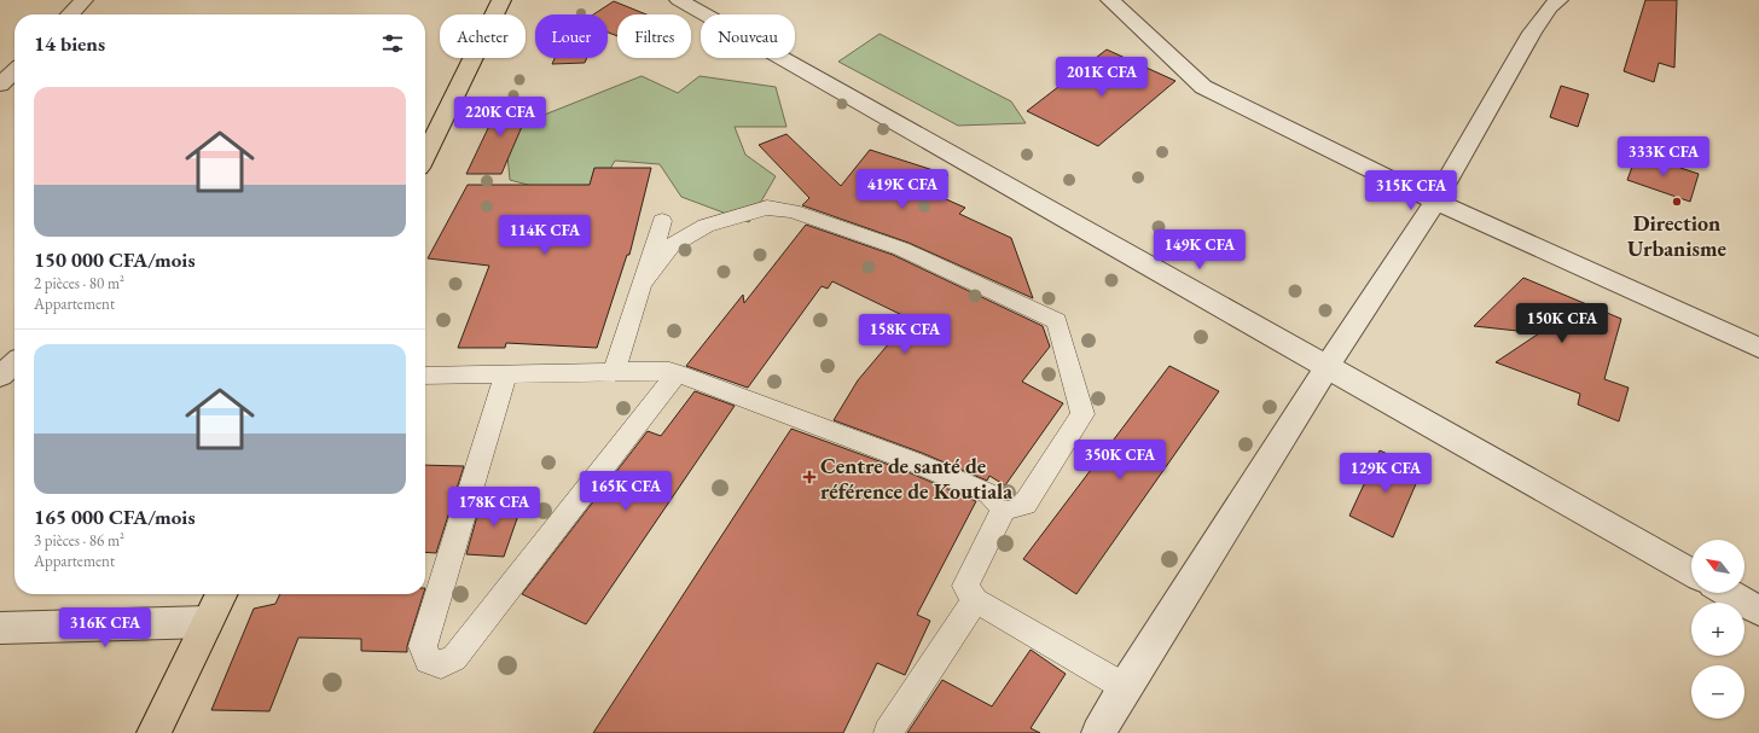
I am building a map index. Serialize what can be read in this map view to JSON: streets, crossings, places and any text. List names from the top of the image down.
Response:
{
  "places": {
    "other": ["Direction Urbanisme"],
    "health": ["Centre de santé de référence de Koutiala"]
  },
  "north": "top left",
  "page": {
    "chip": [
      "Acheter",
      "Louer",
      "Filtres",
      "Nouveau"
    ],
    "heading": "14 biens",
    "price": [
      "201K CFA",
      "220K CFA",
      "333K CFA",
      "419K CFA",
      "315K CFA",
      "114K CFA",
      "149K CFA",
      "150K CFA",
      "158K CFA",
      "350K CFA",
      "129K CFA",
      "165K CFA",
      "178K CFA",
      "316K CFA"
    ],
    "list": [
      {
        "name": "150 000 CFA/mois",
        "note": "2 pièces · 80 m² · Appartement"
      },
      {
        "name": "165 000 CFA/mois",
        "note": "3 pièces · 86 m² · Appartement"
      }
    ],
    "map_buttons": ["+", "−"]
  }
}
